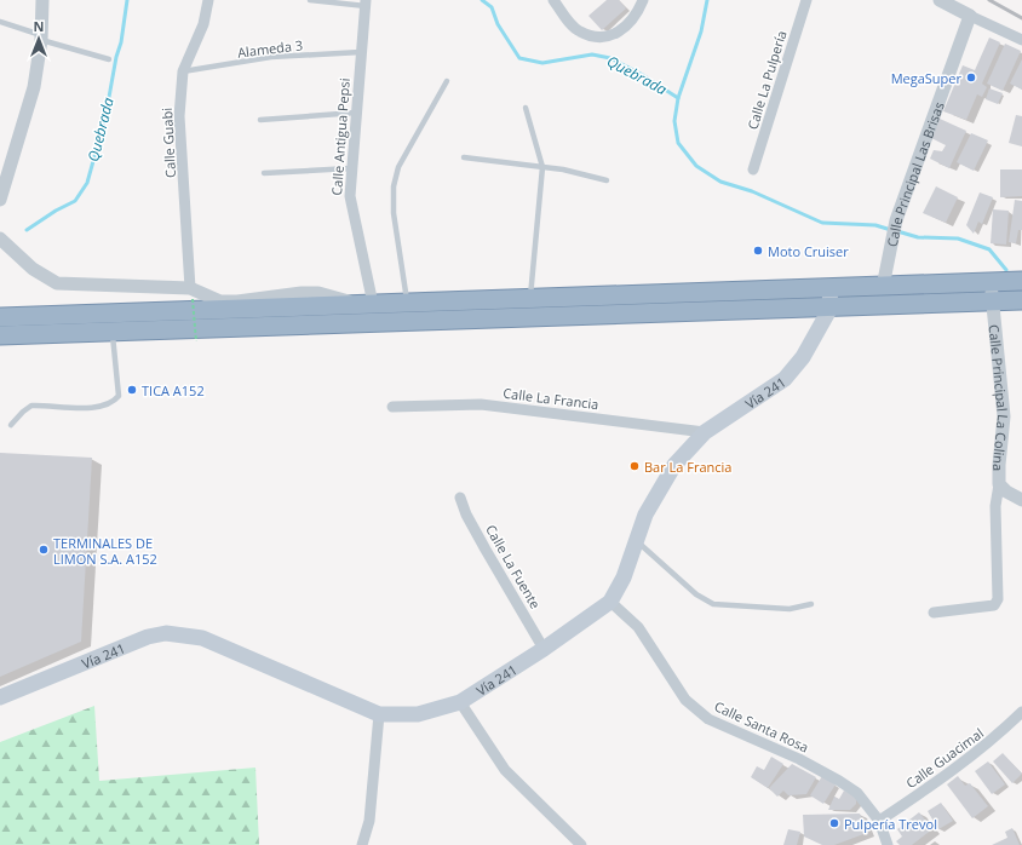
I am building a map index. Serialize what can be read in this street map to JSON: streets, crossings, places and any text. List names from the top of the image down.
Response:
{
  "streets": {
    "main road": ["Vía 241"],
    "street": [
      "Calle La Pulpería",
      "Calle Antigua Pepsi",
      "Calle Guabi",
      "Calle Principal Las Brisas",
      "Calle Principal La Colina",
      "Calle La Francia",
      "Calle La Fuente",
      "Calle Santa Rosa",
      "Calle Guacimal"
    ],
    "lane": ["Alameda 3"]
  },
  "crossings": [
    ["Alameda 3", "Calle Antigua Pepsi"],
    ["Alameda 3", "Calle Guabi"],
    ["Vía 241", "Calle La Francia"],
    ["Vía 241", "Calle La Fuente"],
    ["Vía 241", "Calle Santa Rosa"],
    ["Calle Santa Rosa", "Calle Guacimal"]
  ],
  "water": ["Quebrada"],
  "places": [
    "MegaSuper",
    "Moto Cruiser",
    "TICA A152",
    "Bar La Francia",
    "TERMINALES DE LIMON S.A. A152",
    "Pulpería Trevol"
  ],
  "north": "top"
}
